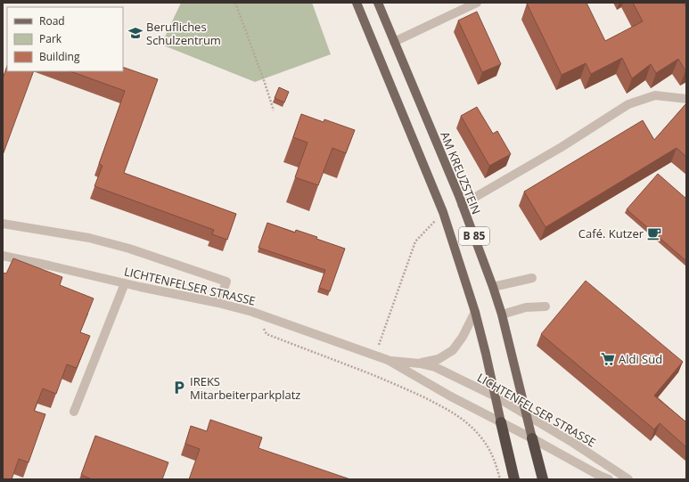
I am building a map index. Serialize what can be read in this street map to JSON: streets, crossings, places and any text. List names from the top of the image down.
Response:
{
  "streets": {
    "highway": ["B 85"],
    "main road": ["AM KREUZSTEIN"],
    "street": ["LICHTENFELSER STRASSE"]
  },
  "crossings": [
    ["AM KREUZSTEIN", "B 85"],
    ["AM KREUZSTEIN", "LICHTENFELSER STRASSE"],
    ["B 85", "LICHTENFELSER STRASSE"]
  ],
  "places": {
    "school or university": ["Berufliches Schulzentrum"],
    "cafe": ["Café. Kutzer"],
    "supermarket": ["Aldi Süd"],
    "parking": ["IREKS Mitarbeiterparkplatz"]
  },
  "legend": ["Road", "Park", "Building"]
}
